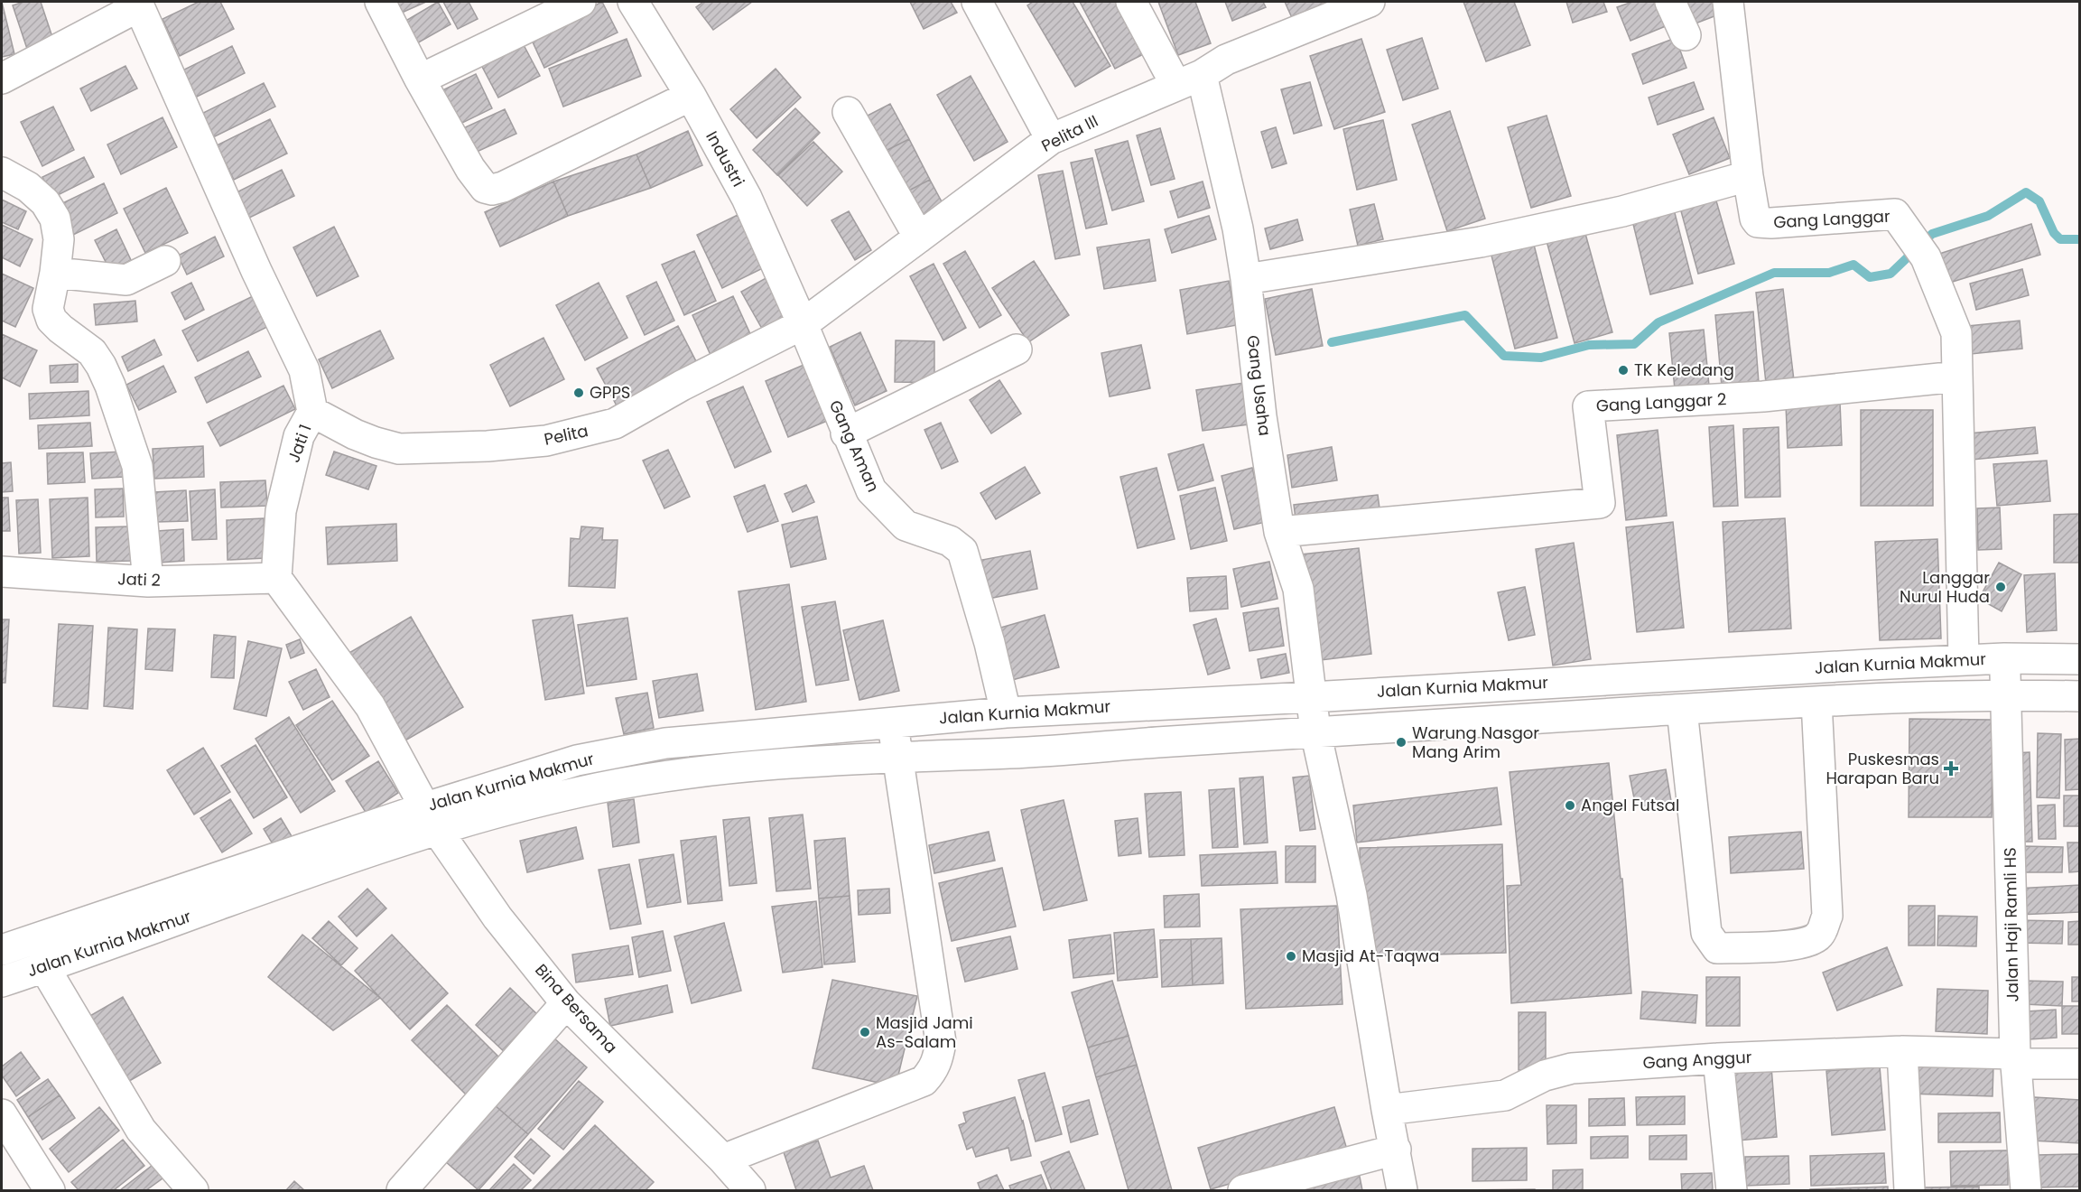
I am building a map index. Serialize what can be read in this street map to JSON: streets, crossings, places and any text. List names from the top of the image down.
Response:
{
  "streets": {
    "street": [
      "Pelita III",
      "Industri",
      "Gang Langgar",
      "Gang Usaha",
      "Gang Langgar 2",
      "Pelita",
      "Jati 1",
      "Gang Aman",
      "Jati 2",
      "Jalan Kurnia Makmur",
      "Jalan Haji Ramli HS",
      "Bina Bersama",
      "Gang Anggur"
    ]
  },
  "crossings": [
    ["Pelita III", "Industri"],
    ["Pelita III", "Gang Usaha"],
    ["Pelita III", "Pelita"],
    ["Pelita III", "Gang Aman"],
    ["Industri", "Pelita"],
    ["Industri", "Gang Aman"],
    ["Gang Langgar", "Gang Langgar 2"],
    ["Gang Langgar", "Jalan Kurnia Makmur"],
    ["Gang Usaha", "Gang Langgar 2"],
    ["Gang Usaha", "Jalan Kurnia Makmur"],
    ["Gang Usaha", "Gang Anggur"],
    ["Pelita", "Jati 1"],
    ["Pelita", "Gang Aman"],
    ["Jati 1", "Jati 2"],
    ["Gang Aman", "Jalan Kurnia Makmur"],
    ["Jalan Kurnia Makmur", "Jalan Haji Ramli HS"],
    ["Jalan Kurnia Makmur", "Bina Bersama"],
    ["Jalan Haji Ramli HS", "Gang Anggur"]
  ],
  "places": {
    "other": [
      "TK Keledang",
      "GPPS",
      "Langgar Nurul Huda",
      "Warung Nasgor Mang Arim",
      "Angel Futsal",
      "Masjid At-Taqwa",
      "Masjid Jami As-Salam"
    ],
    "health": ["Puskesmas Harapan Baru"]
  }
}
